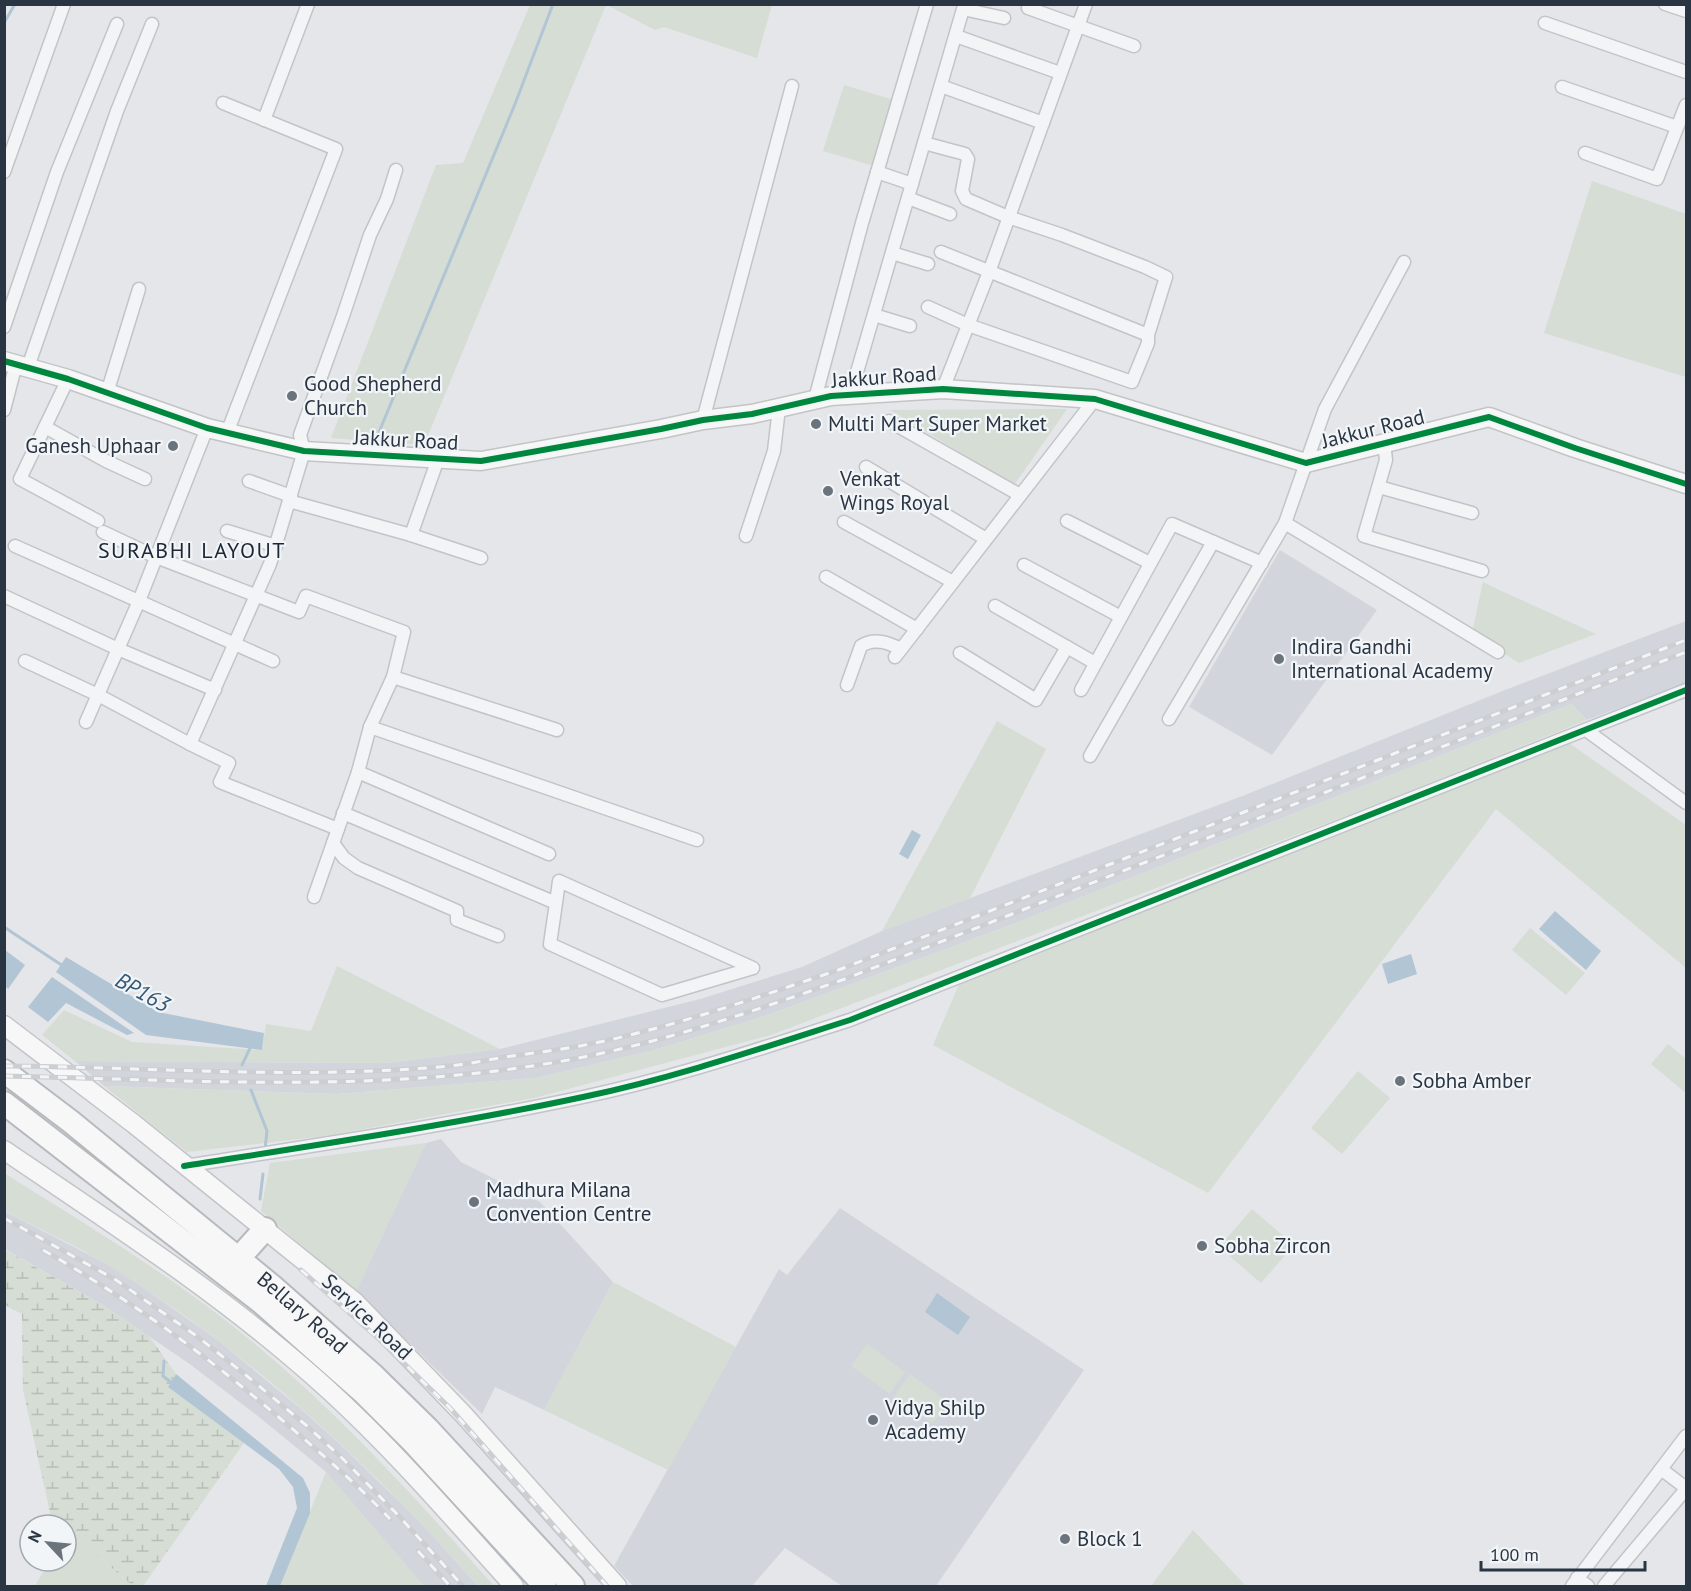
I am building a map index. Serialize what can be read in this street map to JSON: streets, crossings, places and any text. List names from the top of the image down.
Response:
{
  "streets": {
    "highway": ["Bellary Road"],
    "street": ["Jakkur Road", "Service Road"]
  },
  "districts": ["SURABHI LAYOUT"],
  "water": ["BP163"],
  "places": [
    "Good Shepherd Church",
    "Multi Mart Super Market",
    "Ganesh Uphaar",
    "Venkat Wings Royal",
    "Indira Gandhi International Academy",
    "Sobha Amber",
    "Madhura Milana Convention Centre",
    "Sobha Zircon",
    "Vidya Shilp Academy",
    "Block 1"
  ],
  "scale_bar": "100 m",
  "north": "top left"
}
